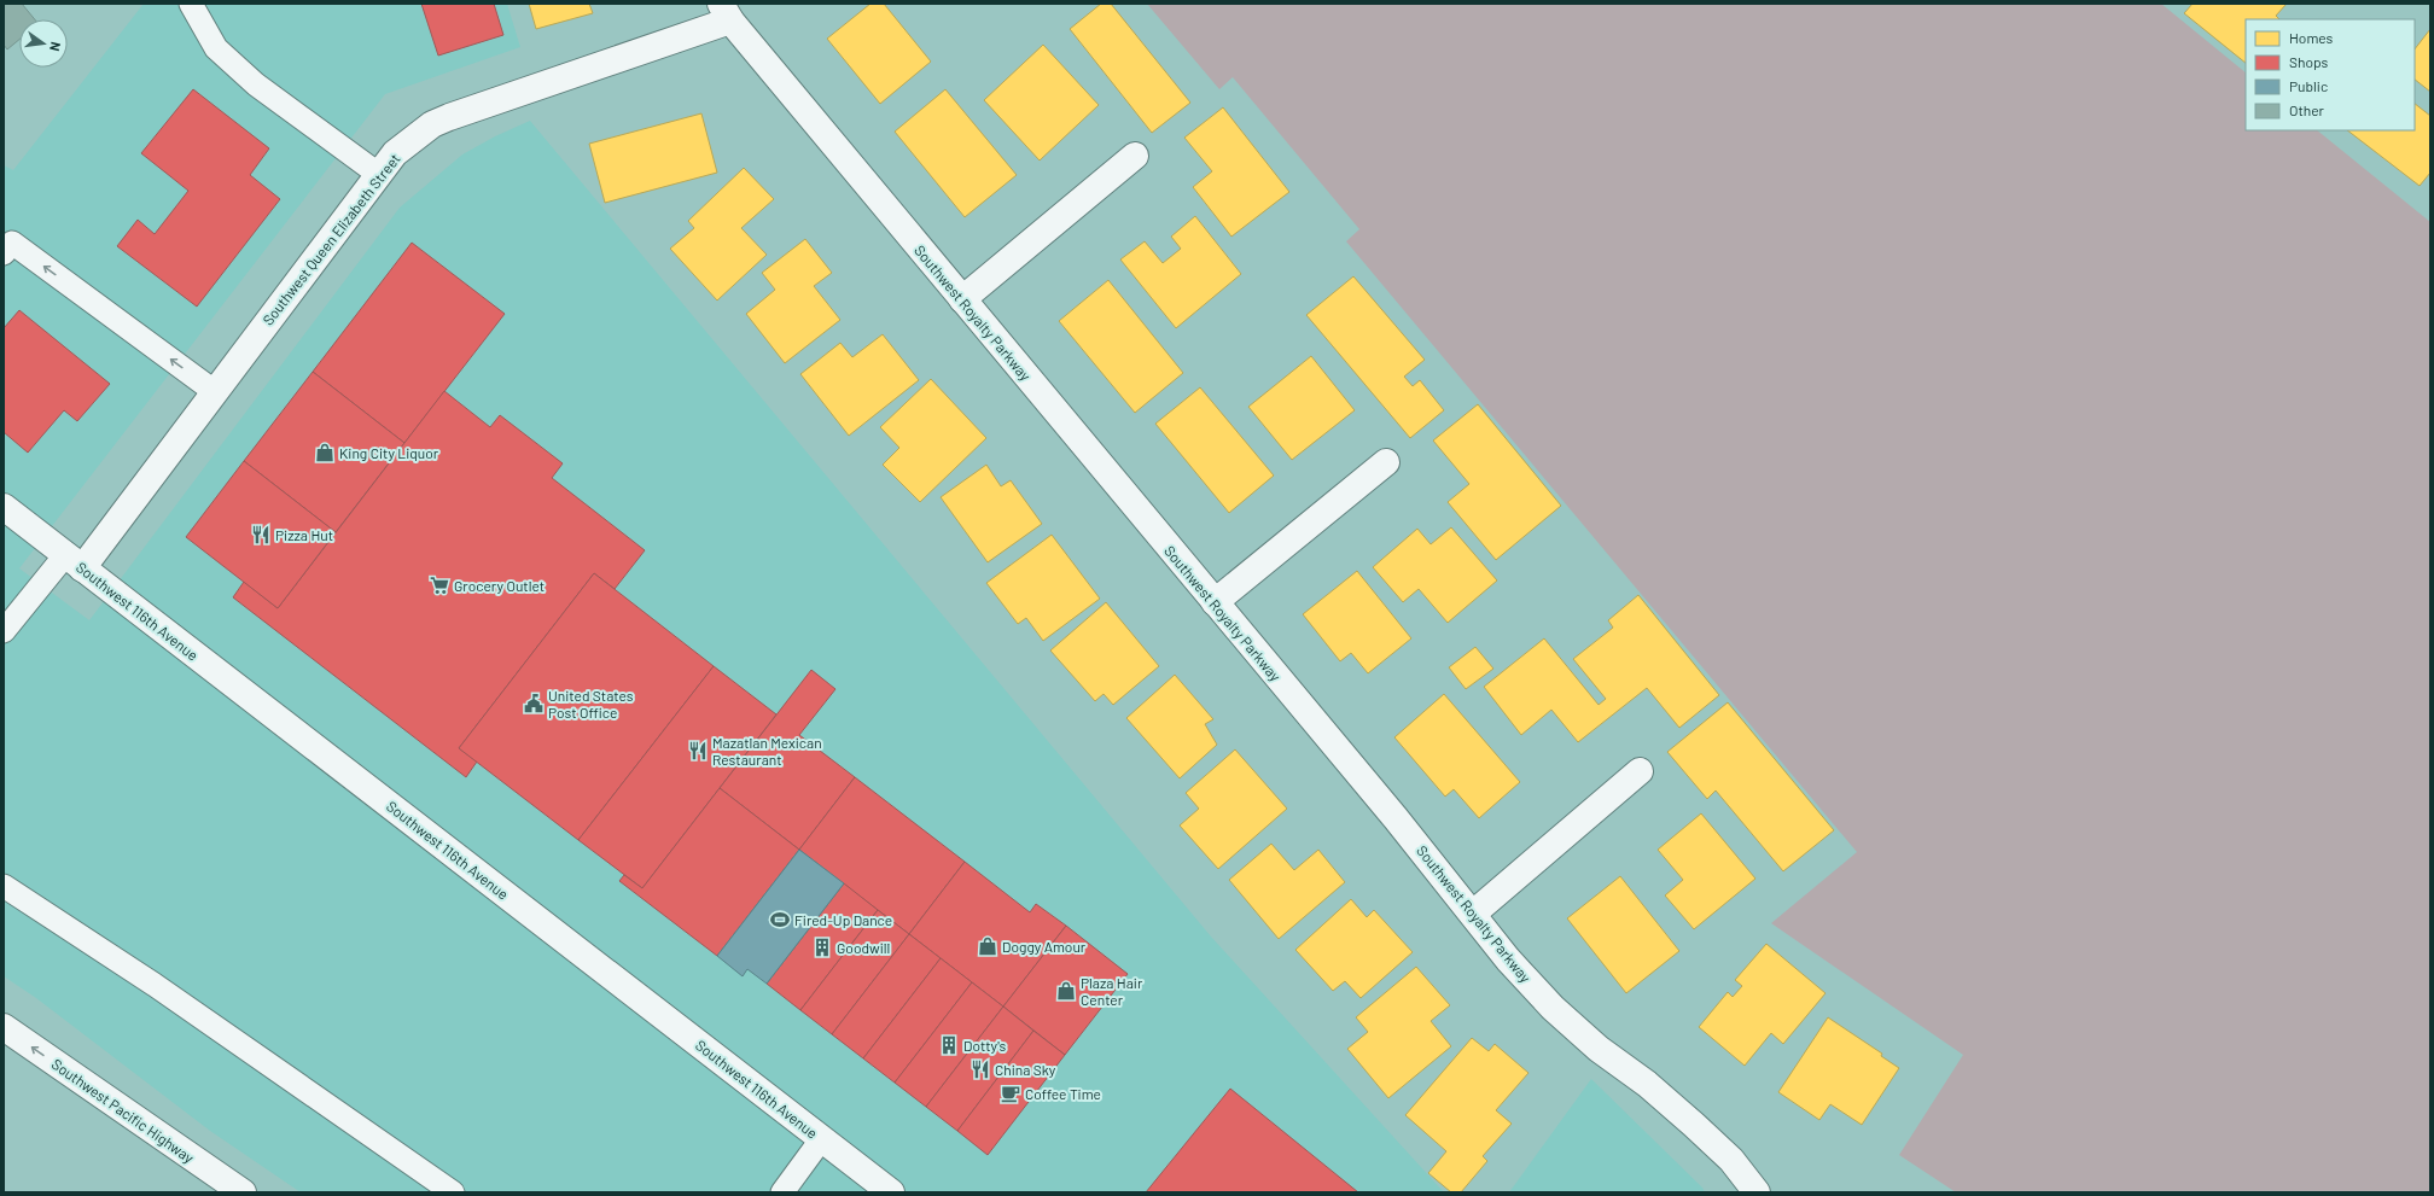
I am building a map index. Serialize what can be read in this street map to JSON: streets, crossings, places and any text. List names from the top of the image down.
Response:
{
  "streets": {
    "main road": [
      "Southwest Queen Elizabeth Street",
      "Southwest Royalty Parkway",
      "Southwest 116th Avenue",
      "Southwest Pacific Highway"
    ]
  },
  "crossings": [
    ["Southwest Queen Elizabeth Street", "Southwest Royalty Parkway"],
    ["Southwest Queen Elizabeth Street", "Southwest 116th Avenue"]
  ],
  "one_way": ["Southwest Pacific Highway"],
  "places": {
    "shop": ["King City Liquor", "Doggy Amour", "Plaza Hair Center"],
    "restaurant": ["Pizza Hut", "Mazatlan Mexican Restaurant", "China Sky"],
    "supermarket": ["Grocery Outlet"],
    "public building": ["United States Post Office"],
    "sports": ["Fired-Up Dance"],
    "building": ["Goodwill", "Dotty's"],
    "cafe": ["Coffee Time"]
  },
  "legend": [
    "Homes",
    "Shops",
    "Public",
    "Other"
  ],
  "north": "right"
}
